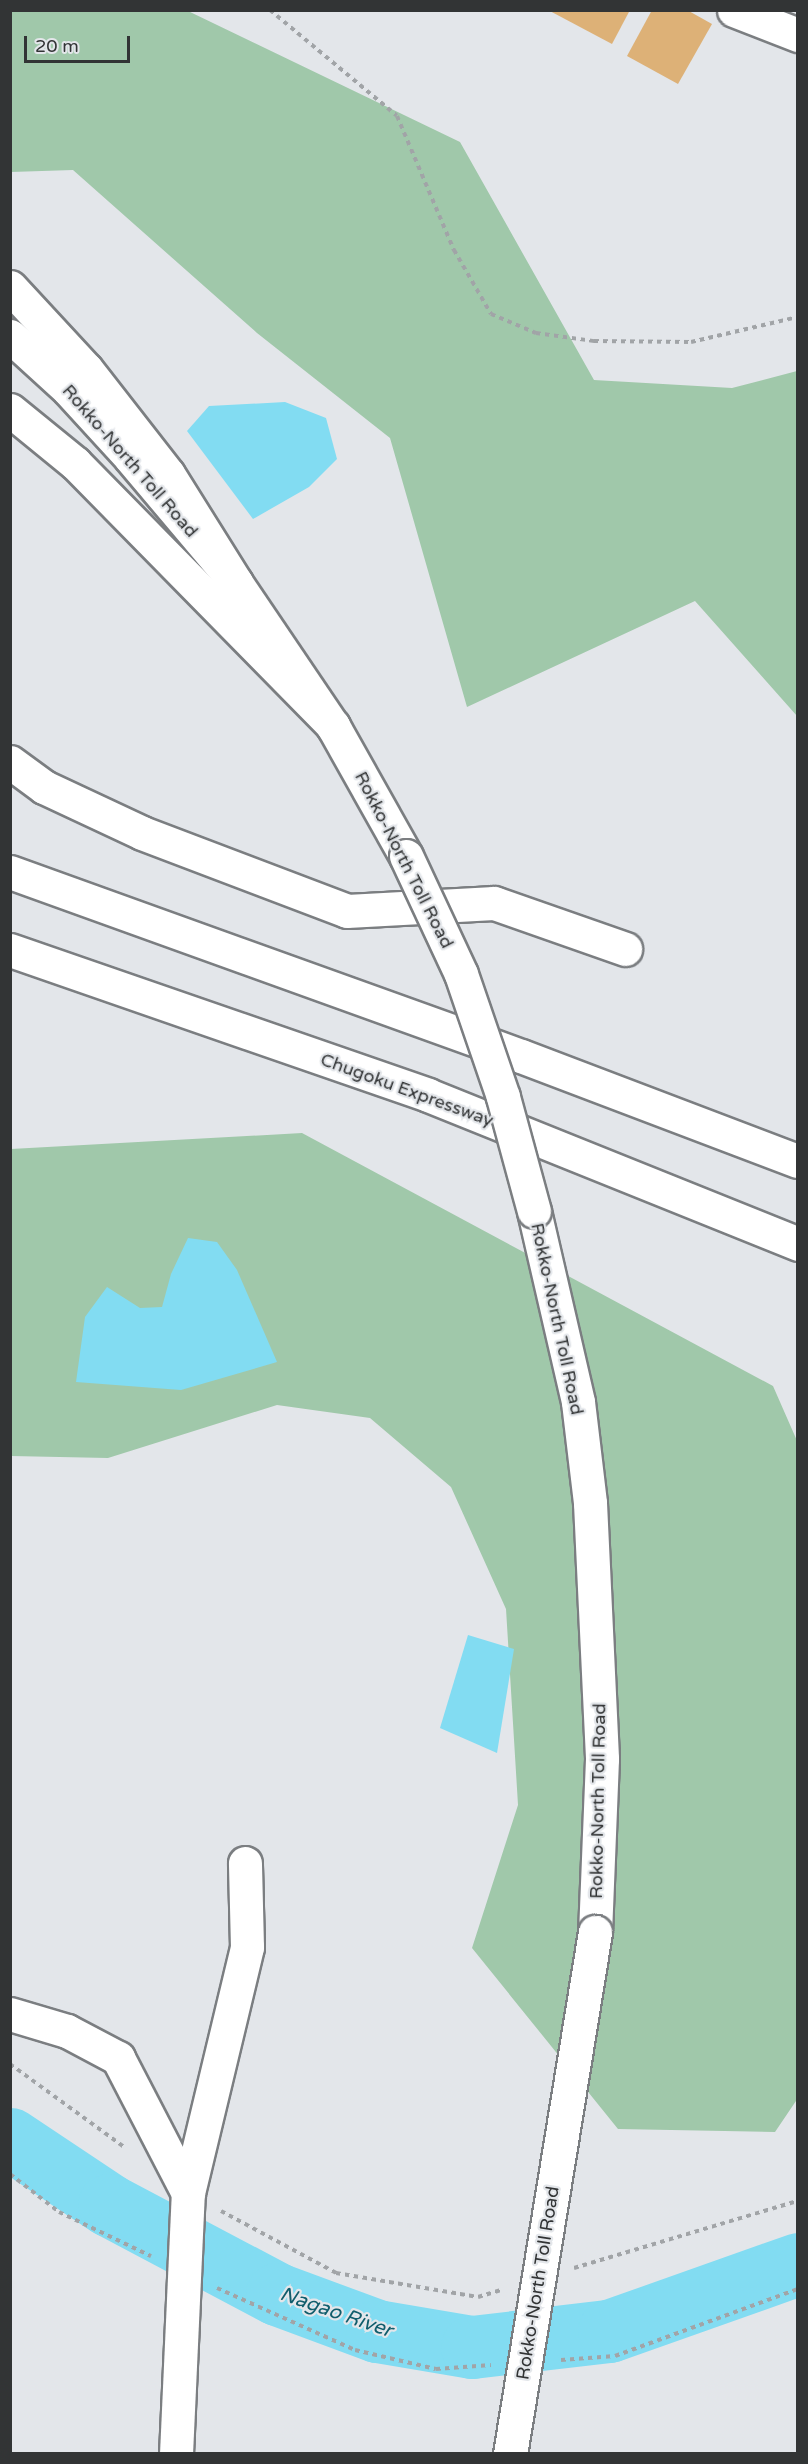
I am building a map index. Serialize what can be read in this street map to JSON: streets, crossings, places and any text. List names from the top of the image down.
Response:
{
  "streets": {
    "main road": ["Rokko-North Toll Road", "Chugoku Expressway"]
  },
  "water": ["Nagao River"],
  "scale_bar": "20 m"
}
